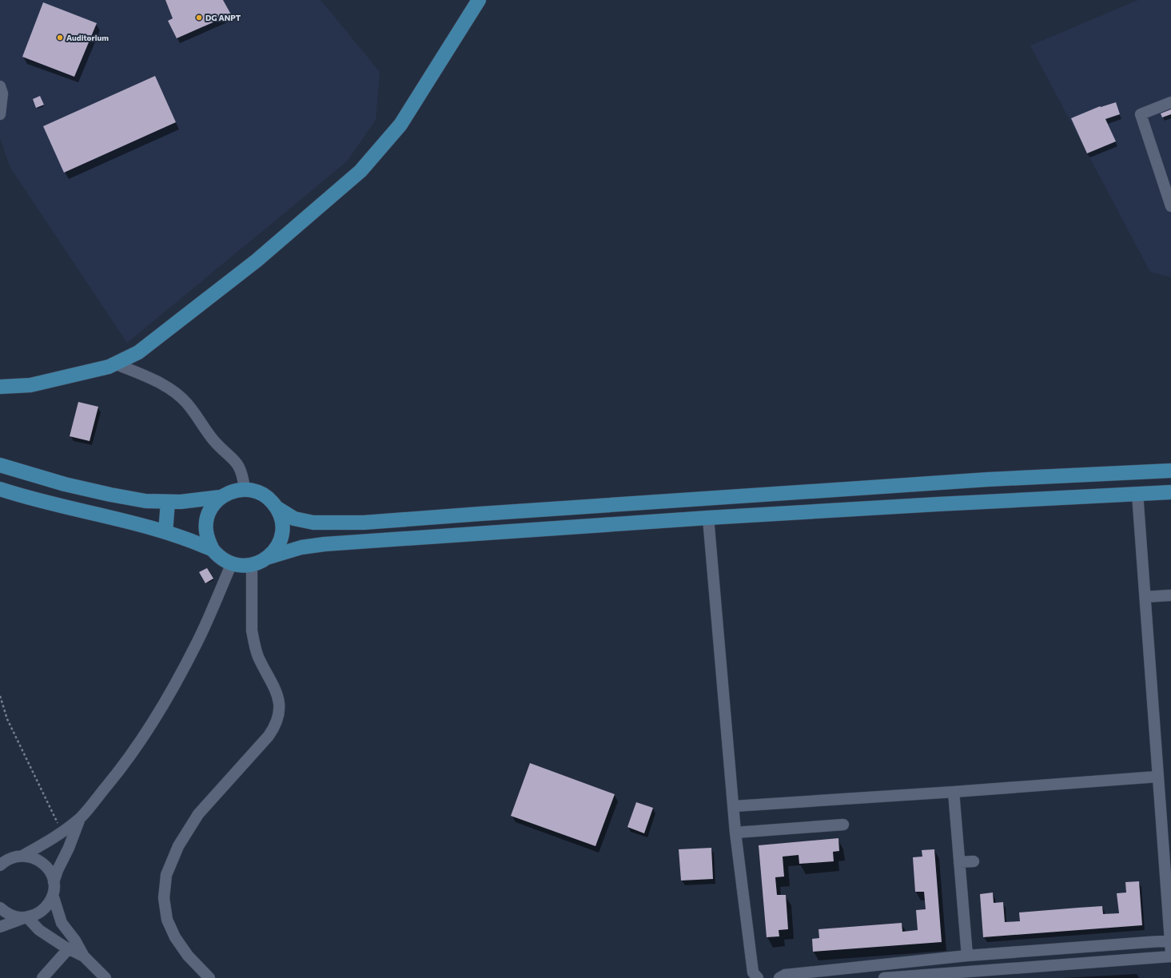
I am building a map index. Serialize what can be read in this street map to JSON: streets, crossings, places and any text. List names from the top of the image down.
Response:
{
  "places": ["DG ANPT", "Auditorium"]
}
